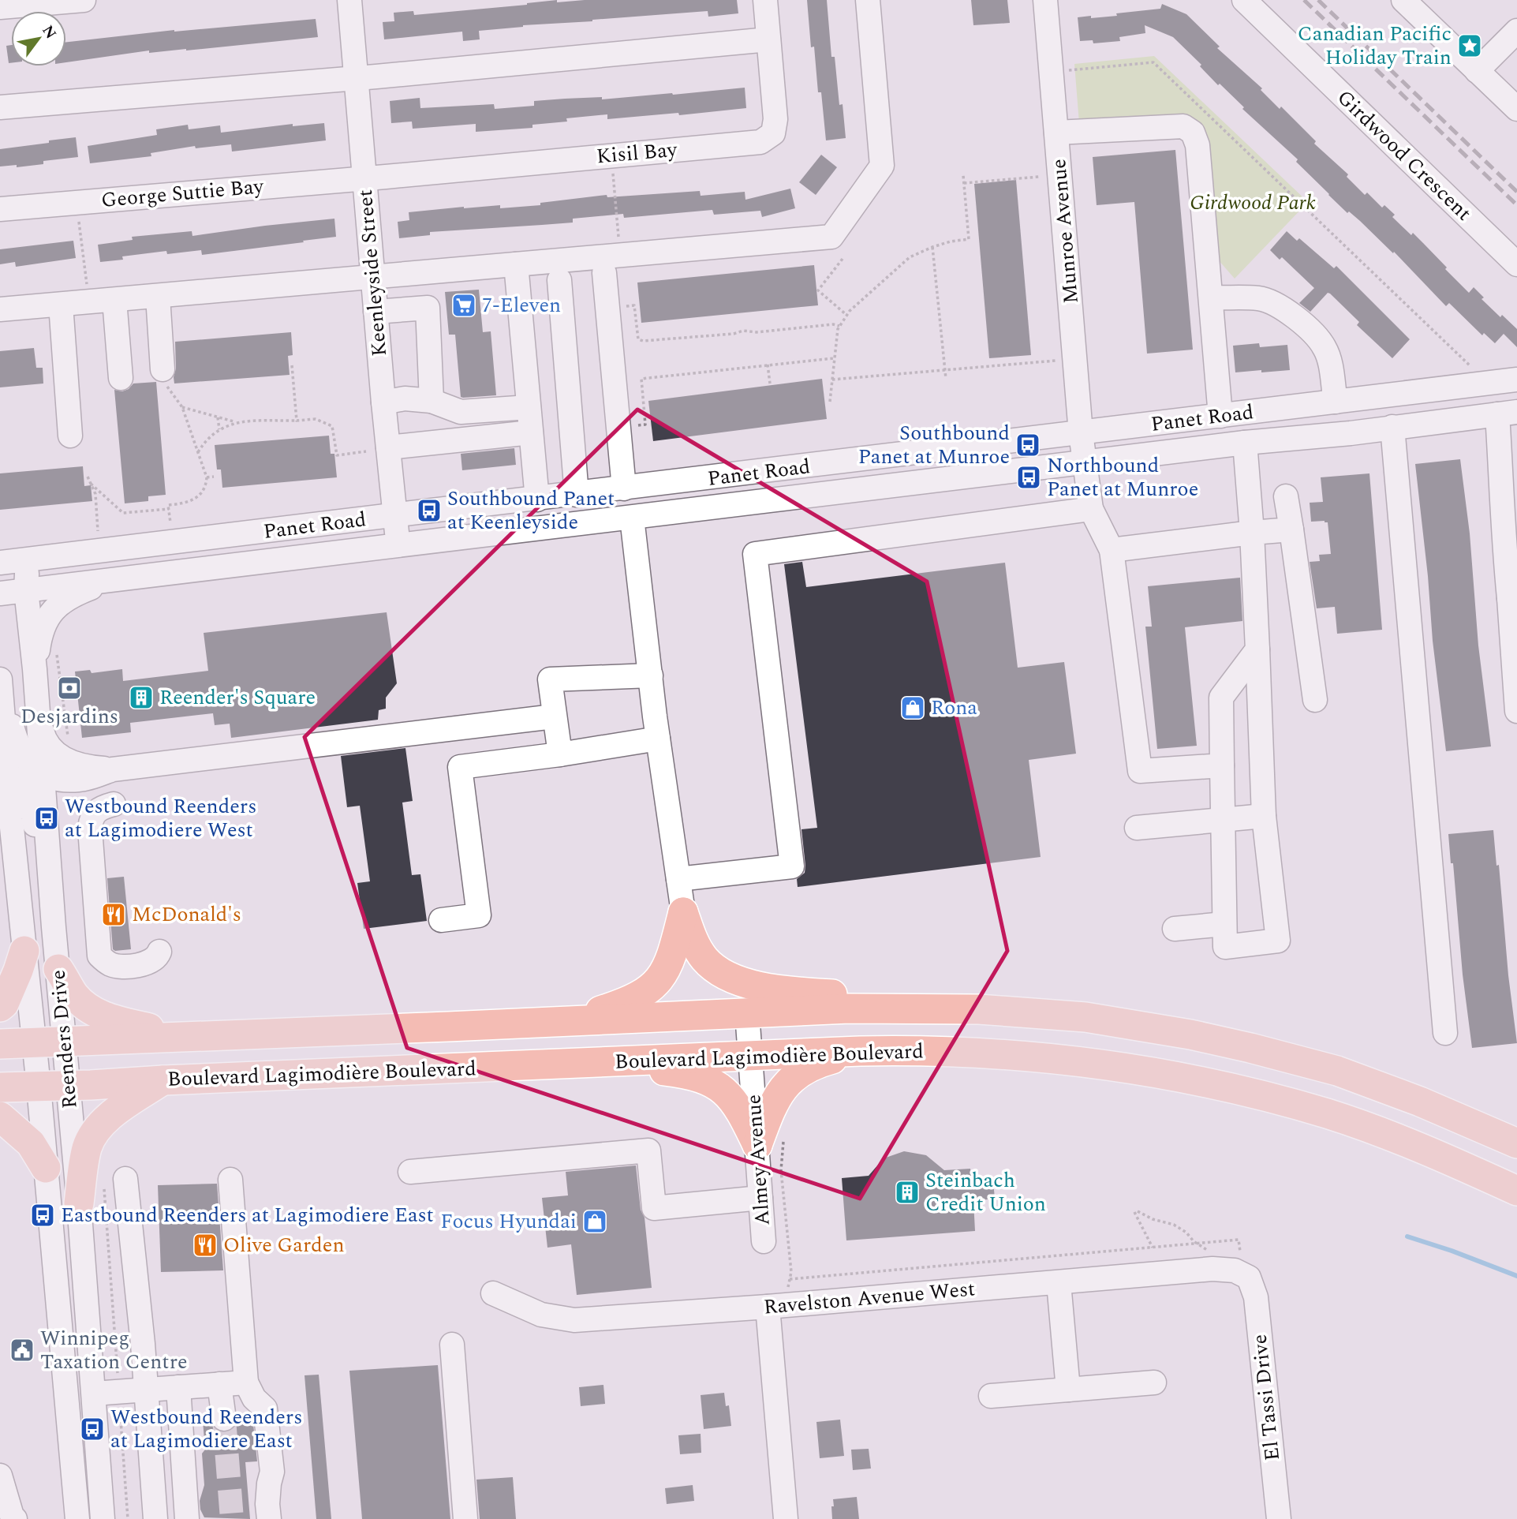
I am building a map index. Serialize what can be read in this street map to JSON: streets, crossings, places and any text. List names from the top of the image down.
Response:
{
  "streets": {
    "main road": ["Boulevard Lagimodière Boulevard"],
    "street": [
      "Kisil Bay",
      "Girdwood Crescent",
      "George Suttie Bay",
      "Munroe Avenue",
      "Keenleyside Street",
      "Panet Road",
      "Reenders Drive",
      "Almey Avenue",
      "Ravelston Avenue West",
      "El Tassi Drive"
    ]
  },
  "crossings": [
    ["Kisil Bay", "George Suttie Bay"],
    ["Kisil Bay", "Keenleyside Street"],
    ["George Suttie Bay", "Keenleyside Street"],
    ["Munroe Avenue", "Panet Road"],
    ["Keenleyside Street", "Panet Road"],
    ["Panet Road", "Reenders Drive"],
    ["Reenders Drive", "Boulevard Lagimodière Boulevard"],
    ["Boulevard Lagimodière Boulevard", "Almey Avenue"],
    ["Ravelston Avenue West", "El Tassi Drive"]
  ],
  "parks": ["Girdwood Park"],
  "places": {
    "place": ["Canadian Pacific Holiday Train"],
    "supermarket": ["7-Eleven"],
    "bus stop": [
      "Southbound Panet at Munroe",
      "Northbound Panet at Munroe",
      "Southbound Panet at Keenleyside",
      "Westbound Reenders at Lagimodiere West",
      "Eastbound Reenders at Lagimodiere East",
      "Westbound Reenders at Lagimodiere East"
    ],
    "bank": ["Desjardins"],
    "building": ["Reender's Square", "Steinbach Credit Union"],
    "shop": ["Rona", "Focus Hyundai"],
    "restaurant": ["McDonald's", "Olive Garden"],
    "public building": ["Winnipeg Taxation Centre"]
  },
  "north": "top right"
}
